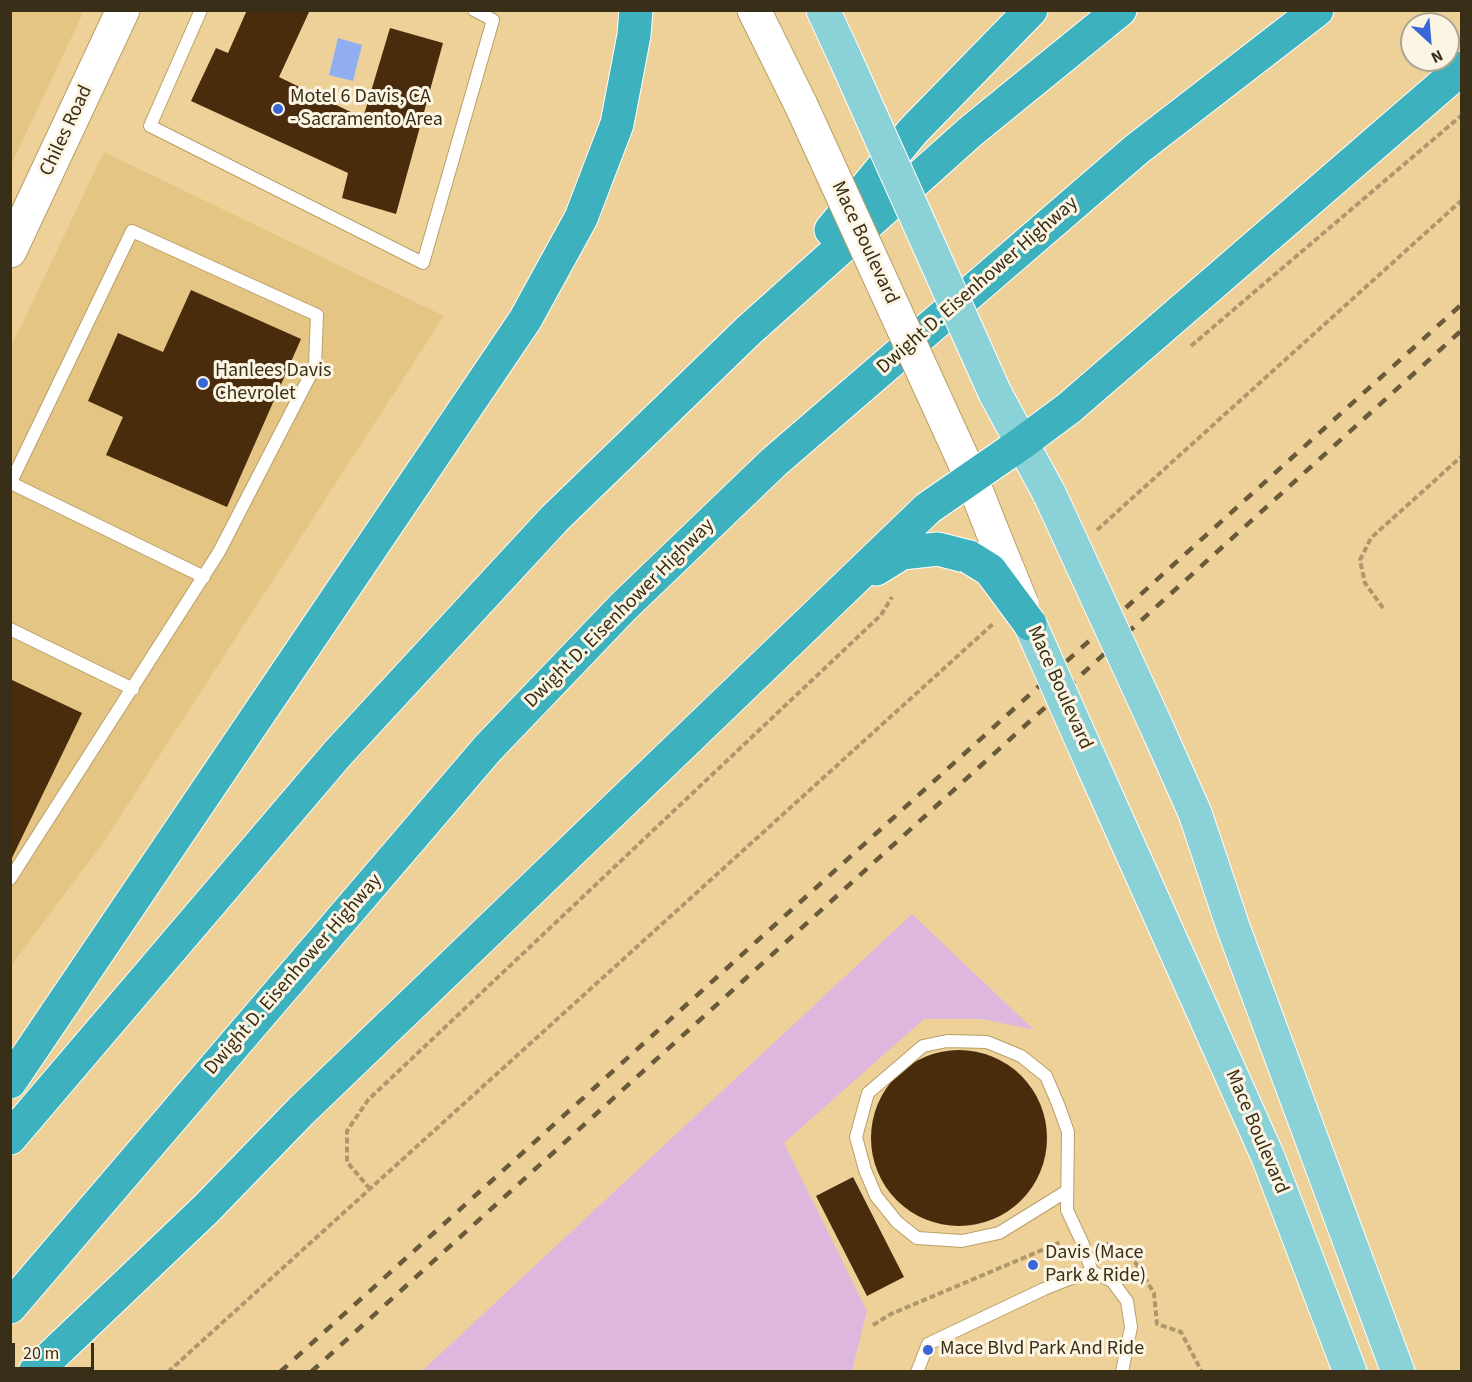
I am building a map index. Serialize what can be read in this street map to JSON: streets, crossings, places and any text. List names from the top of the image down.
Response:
{
  "streets": {
    "highway": ["Dwight D. Eisenhower Highway"],
    "main road": ["Chiles Road", "Mace Boulevard"]
  },
  "places": [
    "Motel 6 Davis, CA - Sacramento Area",
    "Hanlees Davis Chevrolet",
    "Davis (Mace Park & Ride)",
    "Mace Blvd Park And Ride"
  ],
  "scale_bar": "20 m",
  "north": "bottom right"
}
